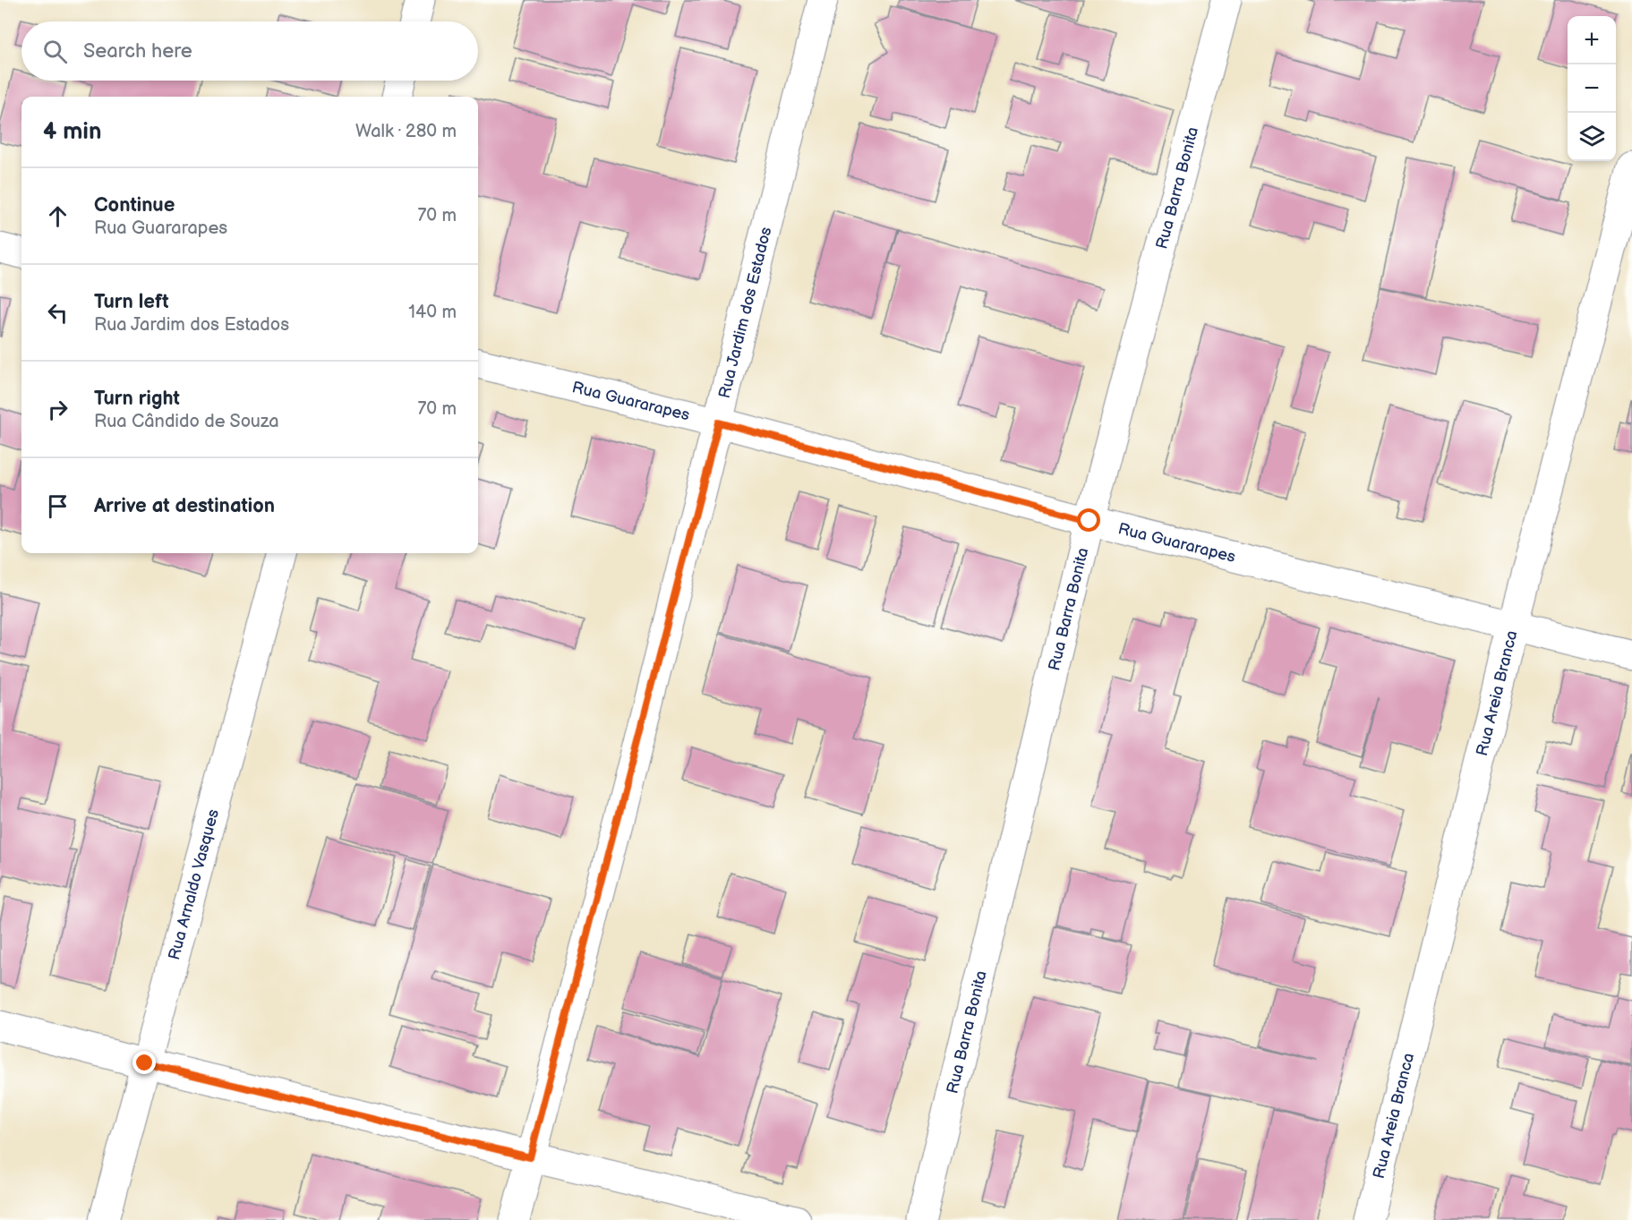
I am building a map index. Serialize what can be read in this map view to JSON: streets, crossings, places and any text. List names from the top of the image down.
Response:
{
  "streets": {
    "street": [
      "Rua Barra Bonita",
      "Rua Jardim dos Estados",
      "Rua Guararapes",
      "Rua Areia Branca",
      "Rua Arnaldo Vasques"
    ]
  },
  "crossings": [
    ["Rua Barra Bonita", "Rua Guararapes"],
    ["Rua Jardim dos Estados", "Rua Guararapes"],
    ["Rua Guararapes", "Rua Areia Branca"]
  ],
  "page": {
    "map_buttons": ["+", "−"],
    "search": "Search here",
    "heading": ["4 min", "Walk · 280 m"],
    "list": [
      ["Continue", "Rua Guararapes", "70 m"],
      ["Turn left", "Rua Jardim dos Estados", "140 m"],
      ["Turn right", "Rua Cândido de Souza", "70 m"],
      "Arrive at destination"
    ]
  }
}
